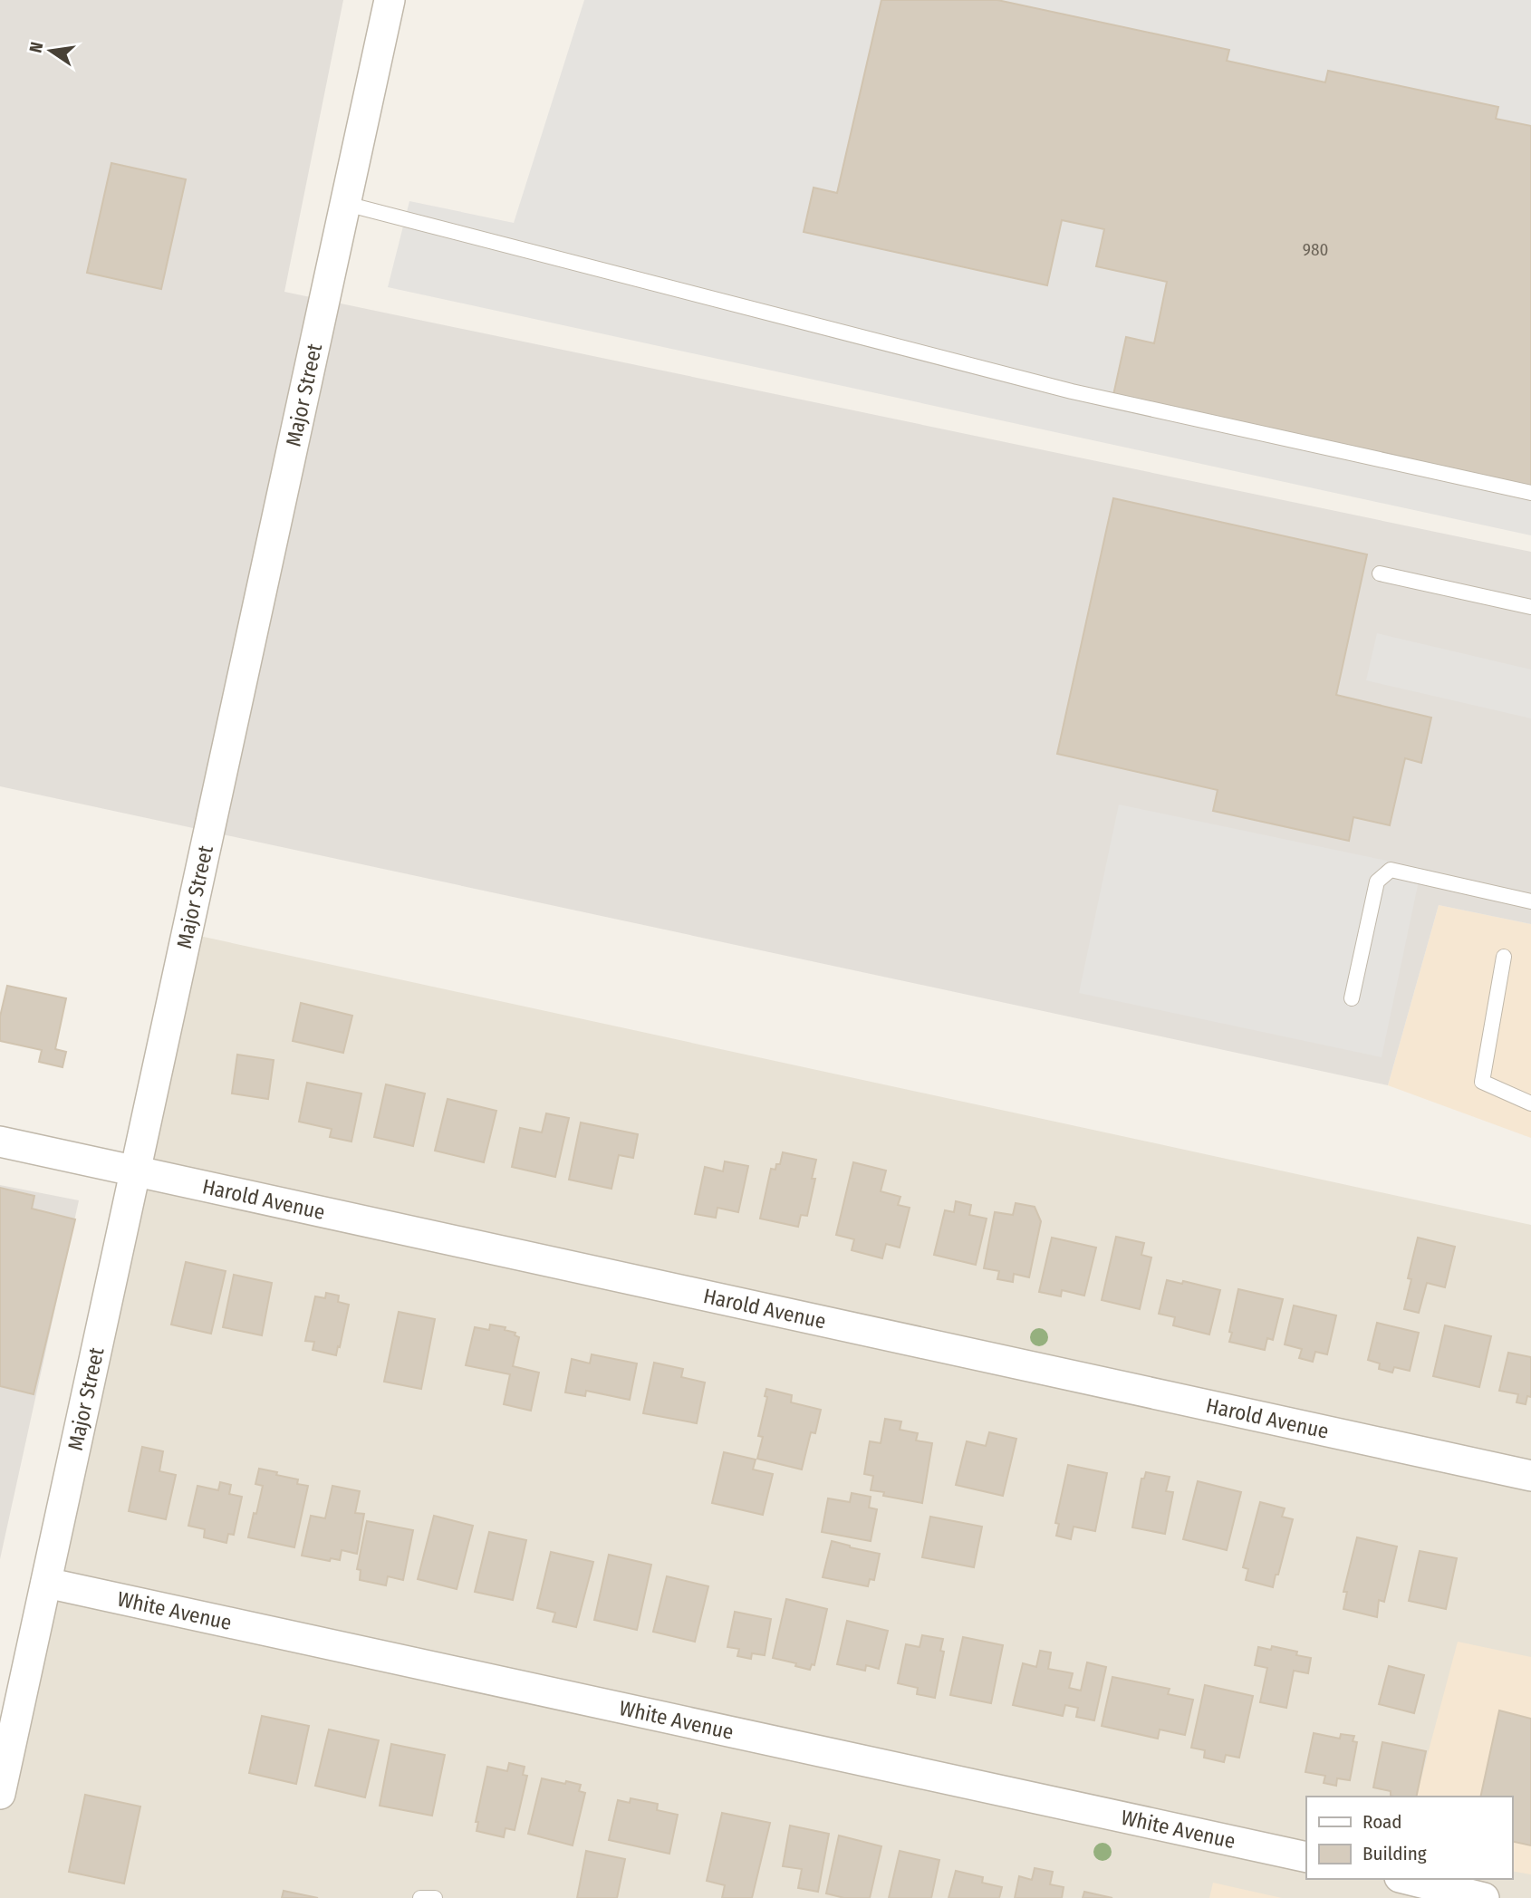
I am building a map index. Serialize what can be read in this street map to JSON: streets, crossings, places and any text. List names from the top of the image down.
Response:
{
  "streets": {
    "street": ["Major Street", "Harold Avenue", "White Avenue"]
  },
  "crossings": [
    ["Major Street", "Harold Avenue"],
    ["Major Street", "White Avenue"]
  ],
  "house_numbers": ["980"],
  "legend": ["Road", "Building"],
  "north": "left"
}
